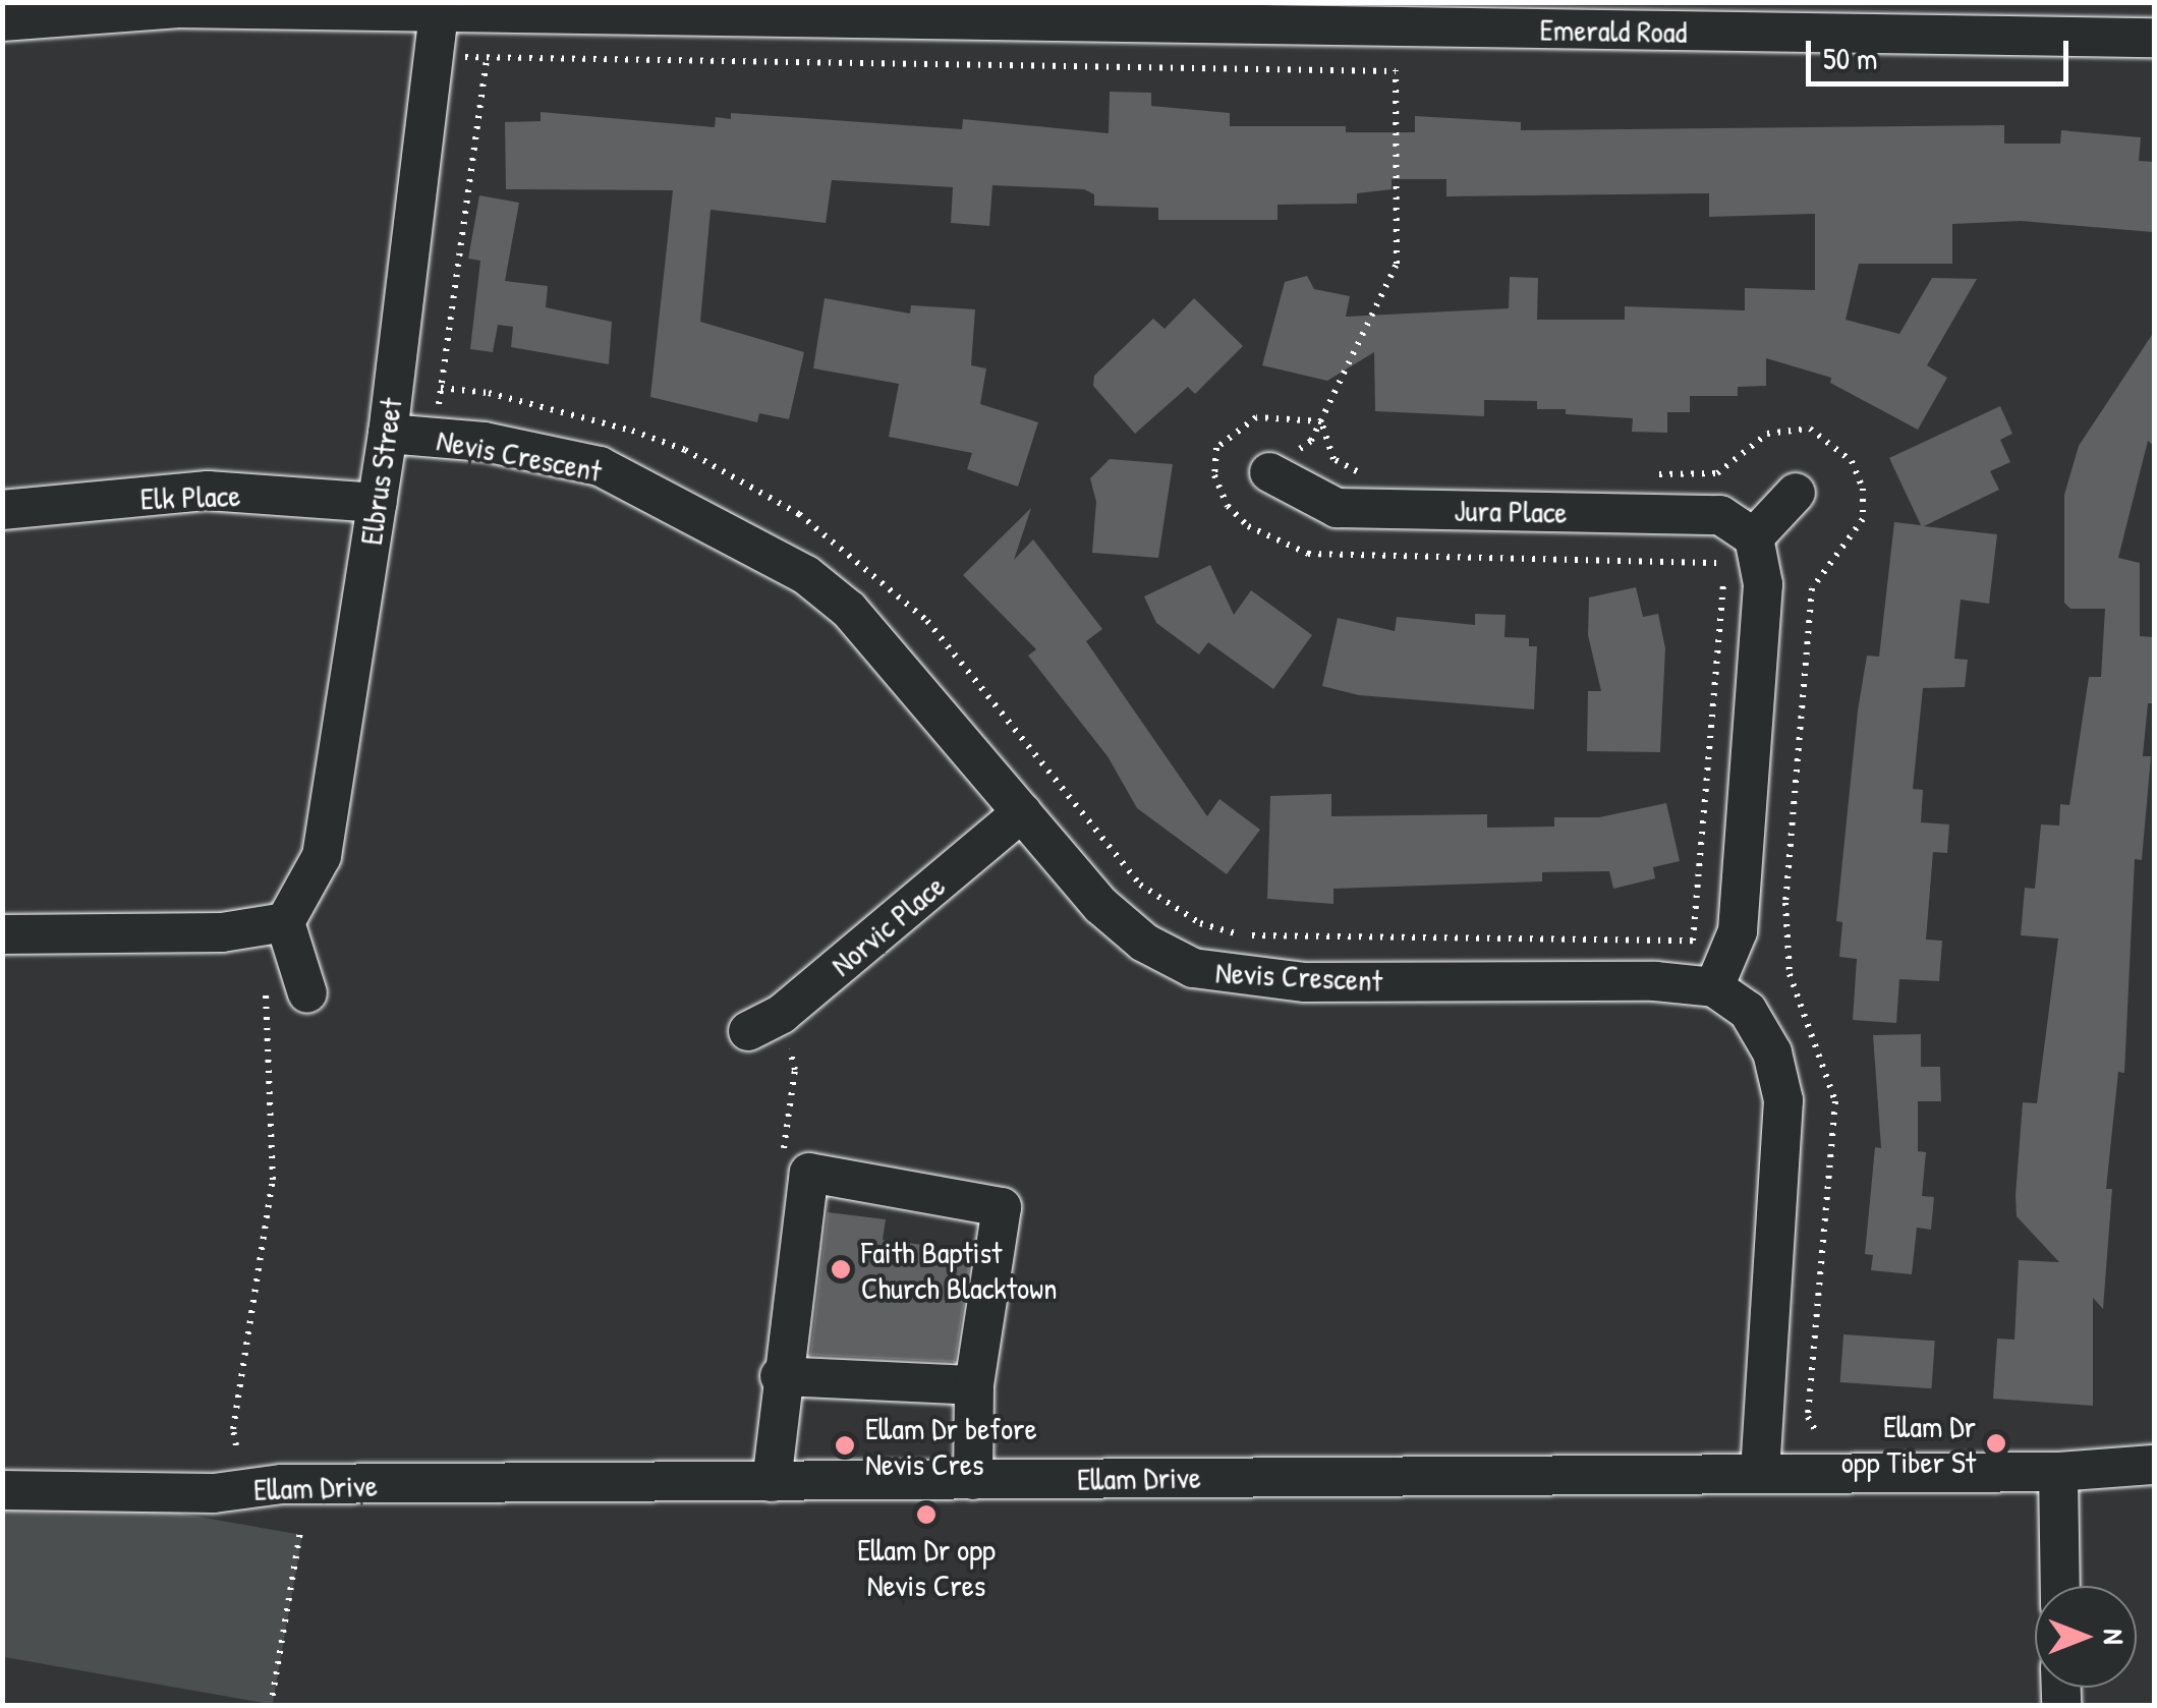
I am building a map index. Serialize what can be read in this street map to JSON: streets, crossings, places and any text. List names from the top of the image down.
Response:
{
  "streets": {
    "street": [
      "Emerald Road",
      "Nevis Crescent",
      "Elbrus Street",
      "Elk Place",
      "Jura Place",
      "Norvic Place",
      "Ellam Drive"
    ]
  },
  "crossings": [
    ["Emerald Road", "Elbrus Street"],
    ["Nevis Crescent", "Elbrus Street"],
    ["Nevis Crescent", "Norvic Place"],
    ["Elbrus Street", "Elk Place"]
  ],
  "places": [
    "Faith Baptist Church Blacktown",
    "Ellam Dr opp Tiber St",
    "Ellam Dr before Nevis Cres",
    "Ellam Dr opp Nevis Cres"
  ],
  "scale_bar": "50 m",
  "north": "right"
}
